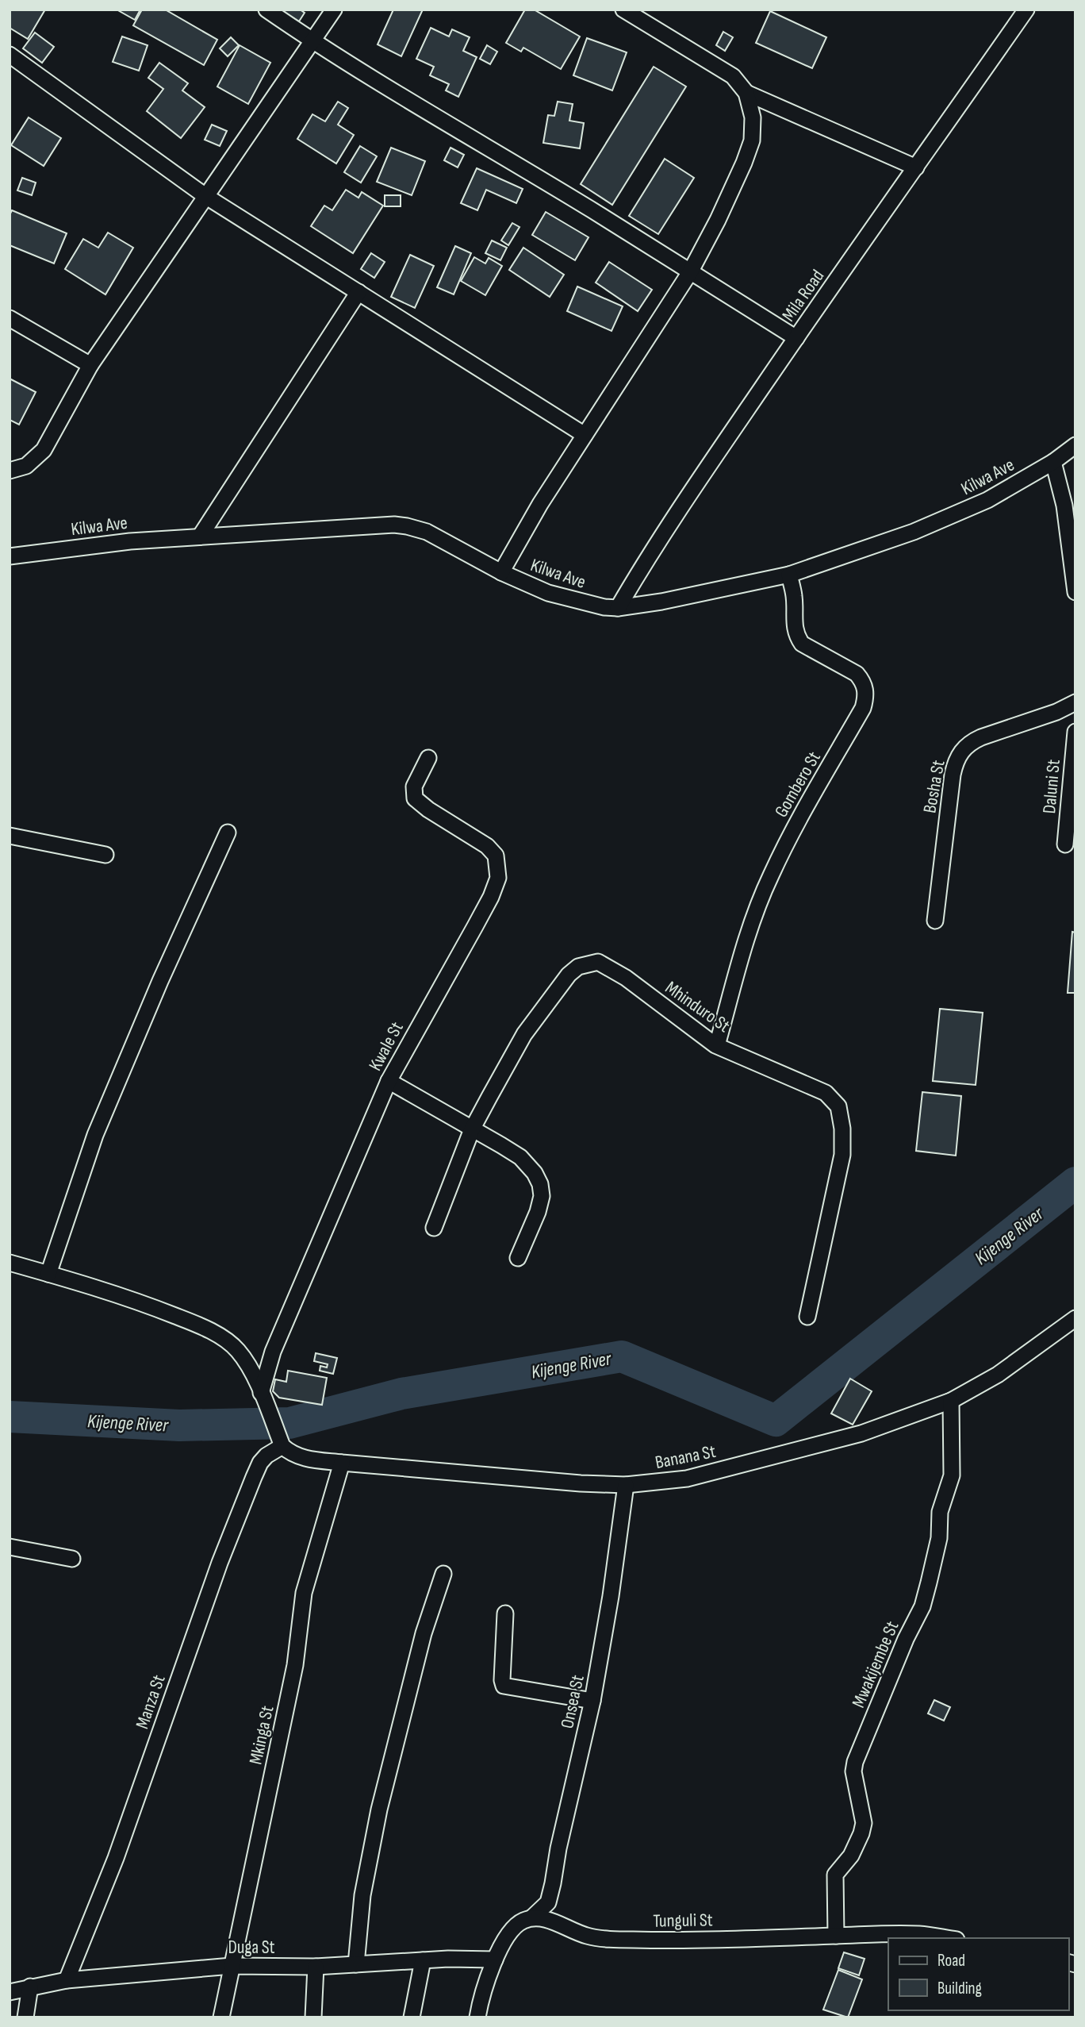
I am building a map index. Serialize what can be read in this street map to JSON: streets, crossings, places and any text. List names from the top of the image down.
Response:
{
  "streets": {
    "street": [
      "Mila Road",
      "Kilwa Ave",
      "Gombero St",
      "Bosha St",
      "Daluni St",
      "Mhinduro St",
      "Kwale St",
      "Banana St",
      "Mwakijembe St",
      "Manza St",
      "Onsea St",
      "Mkinga St",
      "Tunguli St",
      "Duga St"
    ]
  },
  "crossings": [
    ["Mila Road", "Kilwa Ave"],
    ["Kilwa Ave", "Gombero St"],
    ["Gombero St", "Mhinduro St"],
    ["Banana St", "Mwakijembe St"],
    ["Banana St", "Manza St"],
    ["Banana St", "Onsea St"],
    ["Banana St", "Mkinga St"],
    ["Mwakijembe St", "Tunguli St"],
    ["Manza St", "Duga St"],
    ["Onsea St", "Tunguli St"],
    ["Mkinga St", "Duga St"]
  ],
  "water": ["Kijenge River"],
  "legend": ["Road", "Building"]
}
